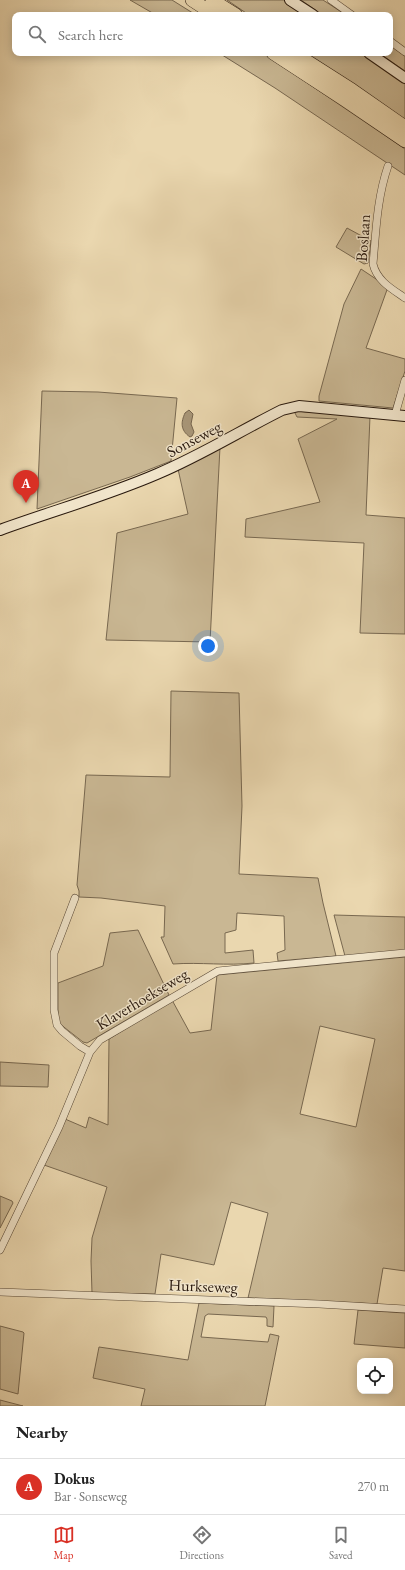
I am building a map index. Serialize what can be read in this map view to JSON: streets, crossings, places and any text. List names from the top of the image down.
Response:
{
  "streets": {
    "main road": ["Sonseweg"],
    "street": ["Boslaan", "Klaverhoekseweg", "Hurkseweg"]
  },
  "page": {
    "search": "Search here",
    "pins": "A",
    "heading": "Nearby",
    "list": [
      {
        "mark": "A",
        "name": "Dokus",
        "note": "Bar · Sonseweg",
        "value": "270 m"
      }
    ],
    "nav": ["Map", "Directions", "Saved"]
  }
}
